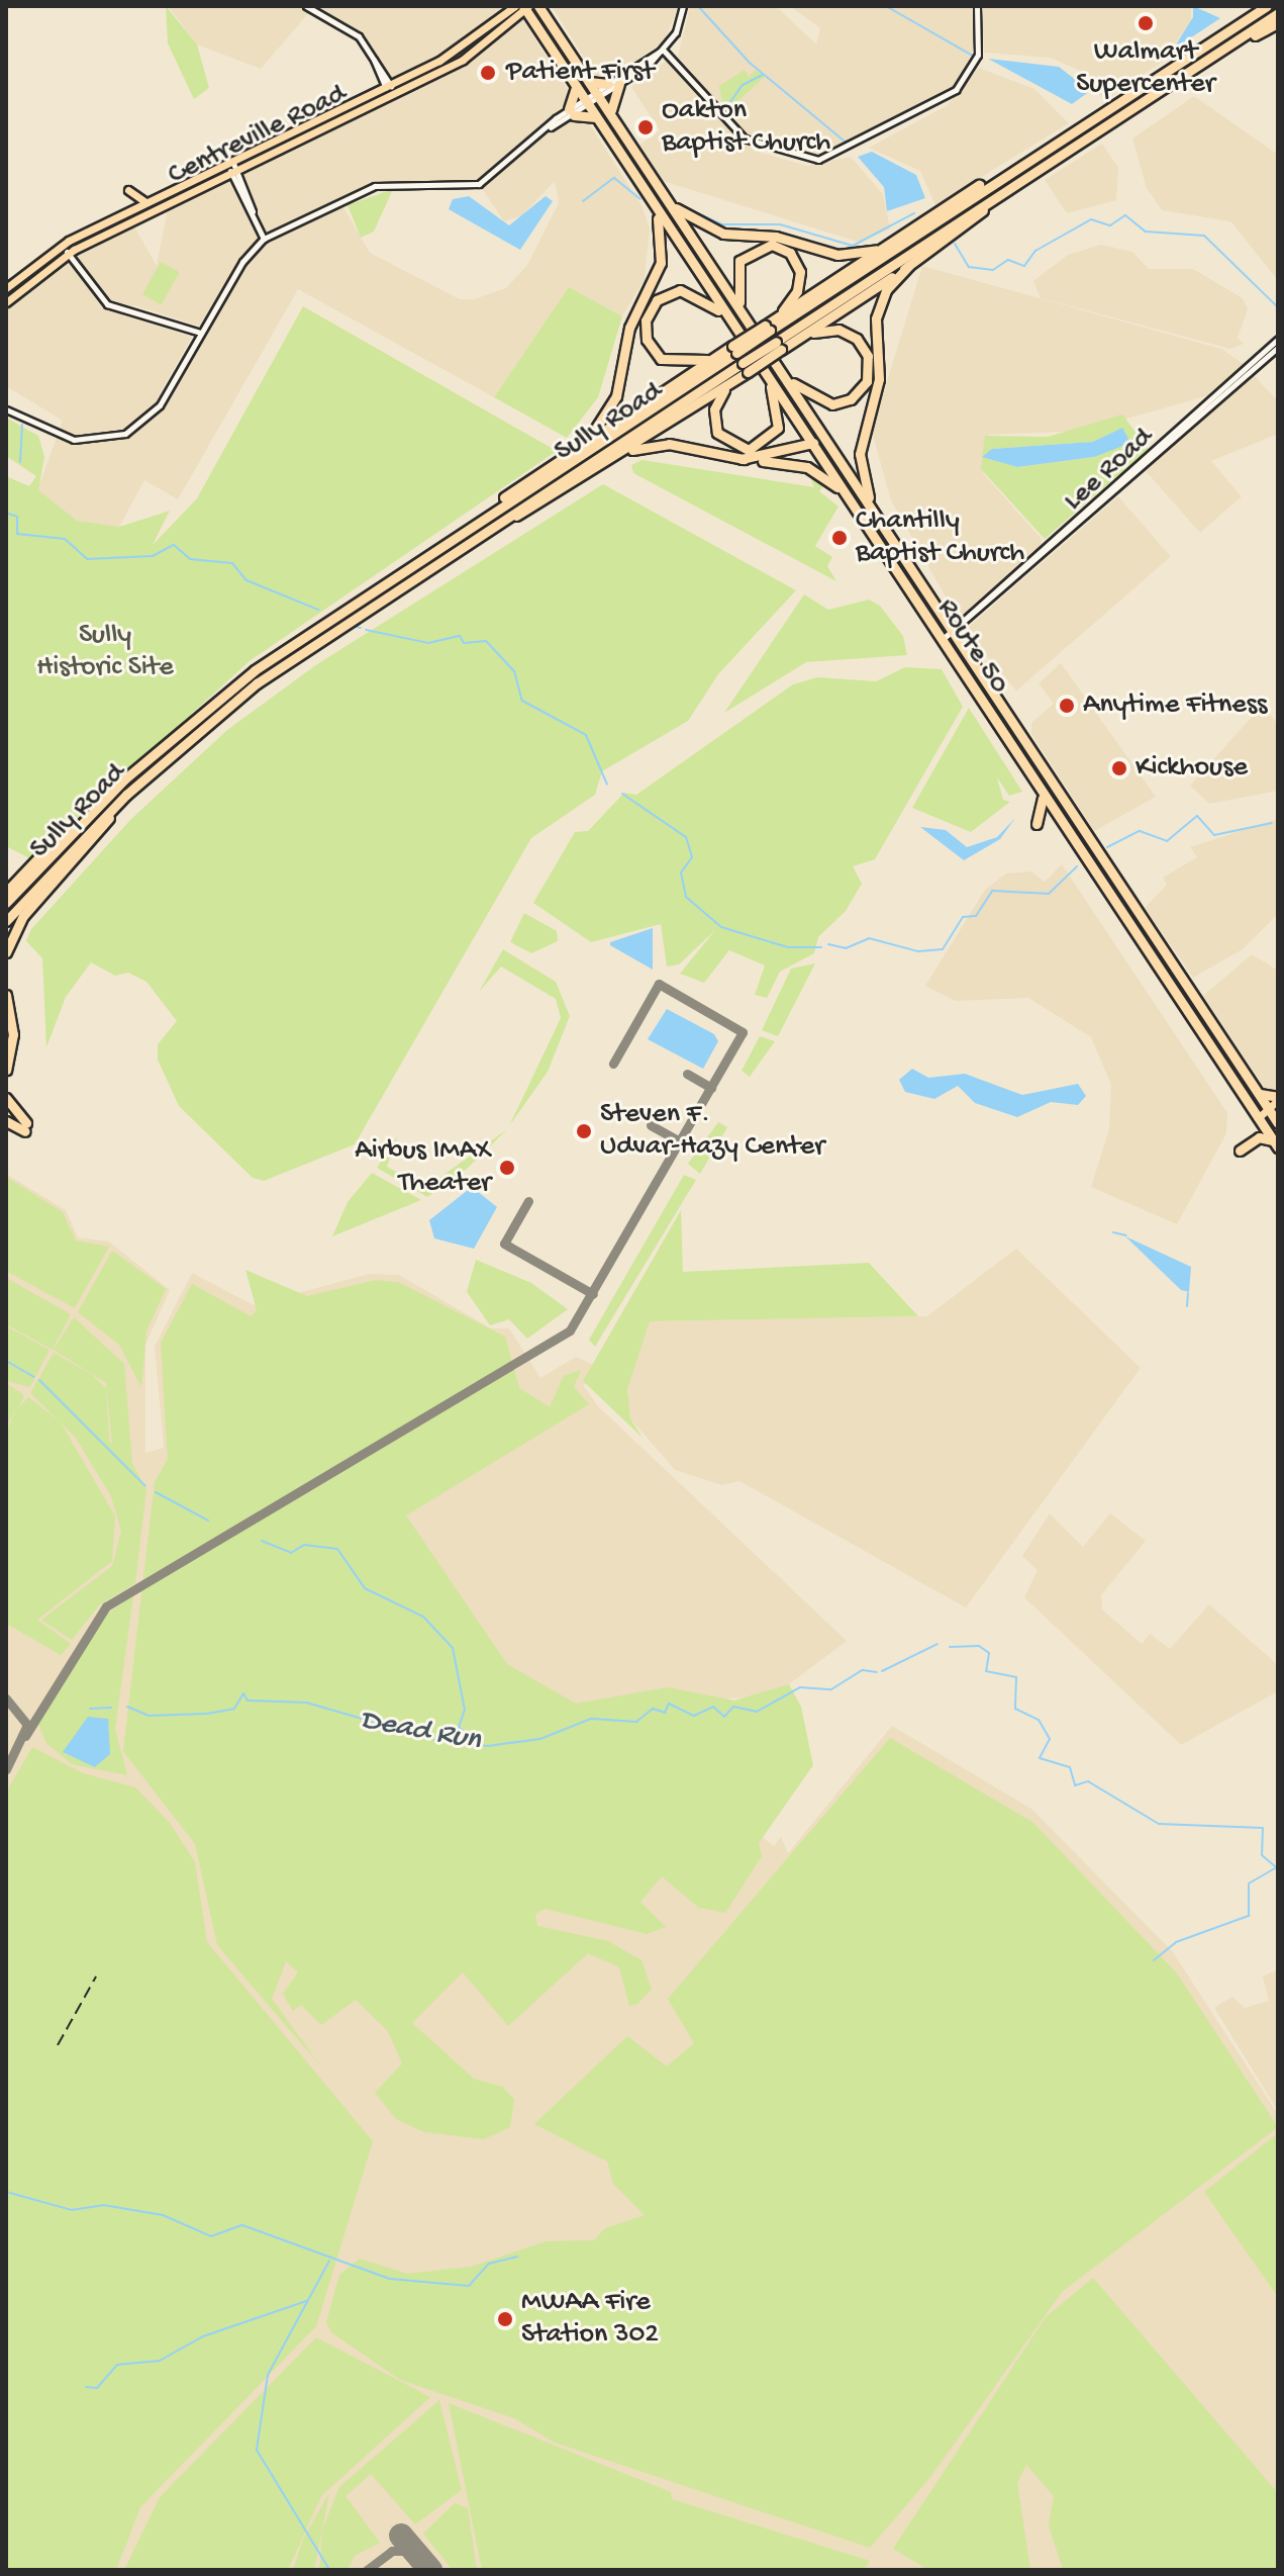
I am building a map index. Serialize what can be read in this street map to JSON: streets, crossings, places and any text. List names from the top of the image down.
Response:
{
  "streets": {
    "highway": ["Sully Road", "Route 50"],
    "main road": ["Centreville Road"],
    "street": ["Lee Road"]
  },
  "crossings": [
    ["Centreville Road", "Route 50"],
    ["Lee Road", "Route 50"]
  ],
  "water": ["Dead Run"],
  "parks": ["Sully Historic Site"],
  "places": [
    "Walmart Supercenter",
    "Patient First",
    "Oakton Baptist Church",
    "Chantilly Baptist Church",
    "Anytime Fitness",
    "Kickhouse",
    "Steven F. Udvar-Hazy Center",
    "Airbus IMAX Theater",
    "MWAA Fire Station 302"
  ]
}
